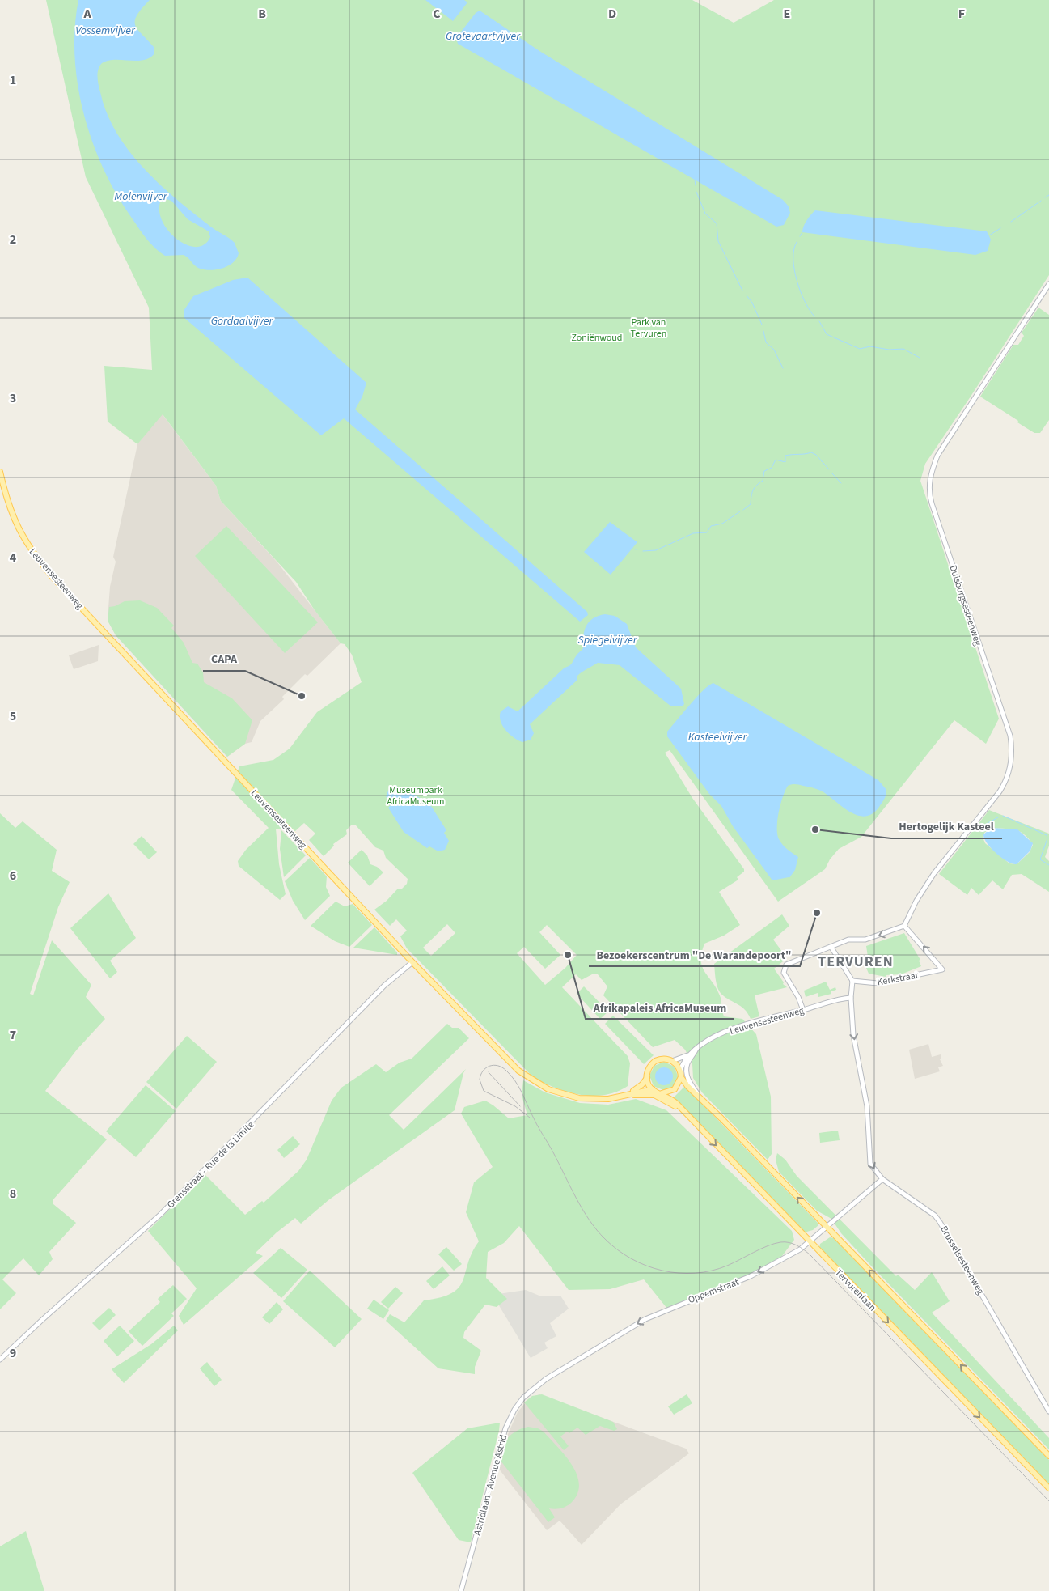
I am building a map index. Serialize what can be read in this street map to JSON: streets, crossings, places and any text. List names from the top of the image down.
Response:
{
  "streets": {
    "main road": ["Leuvensesteenweg", "Tervurenlaan"],
    "street": [
      "Duisburgsesteenweg",
      "Kerkstraat",
      "Grensstraat - Rue de la Limite",
      "Brusselsesteenweg",
      "Oppemstraat",
      "Astridlaan - Avenue Astrid"
    ]
  },
  "crossings": [
    ["Leuvensesteenweg", "Grensstraat - Rue de la Limite"],
    ["Leuvensesteenweg", "Brusselsesteenweg"],
    ["Leuvensesteenweg", "Tervurenlaan"],
    ["Duisburgsesteenweg", "Kerkstraat"],
    ["Kerkstraat", "Brusselsesteenweg"],
    ["Brusselsesteenweg", "Oppemstraat"],
    ["Tervurenlaan", "Oppemstraat"],
    ["Oppemstraat", "Astridlaan - Avenue Astrid"]
  ],
  "one_way": ["Brusselsesteenweg", "Oppemstraat"],
  "districts": ["TERVUREN"],
  "water": [
    "Vossemvijver",
    "Grotevaartvijver",
    "Molenvijver",
    "Gordaalvijver",
    "Spiegelvijver",
    "Kasteelvijver"
  ],
  "parks": ["Park van Tervuren", "Zoniënwoud", "Museumpark AfricaMuseum"],
  "places": [
    "CAPA",
    "Hertogelijk Kasteel",
    "Bezoekerscentrum \"De Warandepoort\"",
    "Afrikapaleis AfricaMuseum"
  ],
  "grid": {
    "columns": [
      "A",
      "B",
      "C",
      "D",
      "E",
      "F"
    ],
    "rows": [
      "1",
      "2",
      "3",
      "4",
      "5",
      "6",
      "7",
      "8",
      "9"
    ]
  }
}
